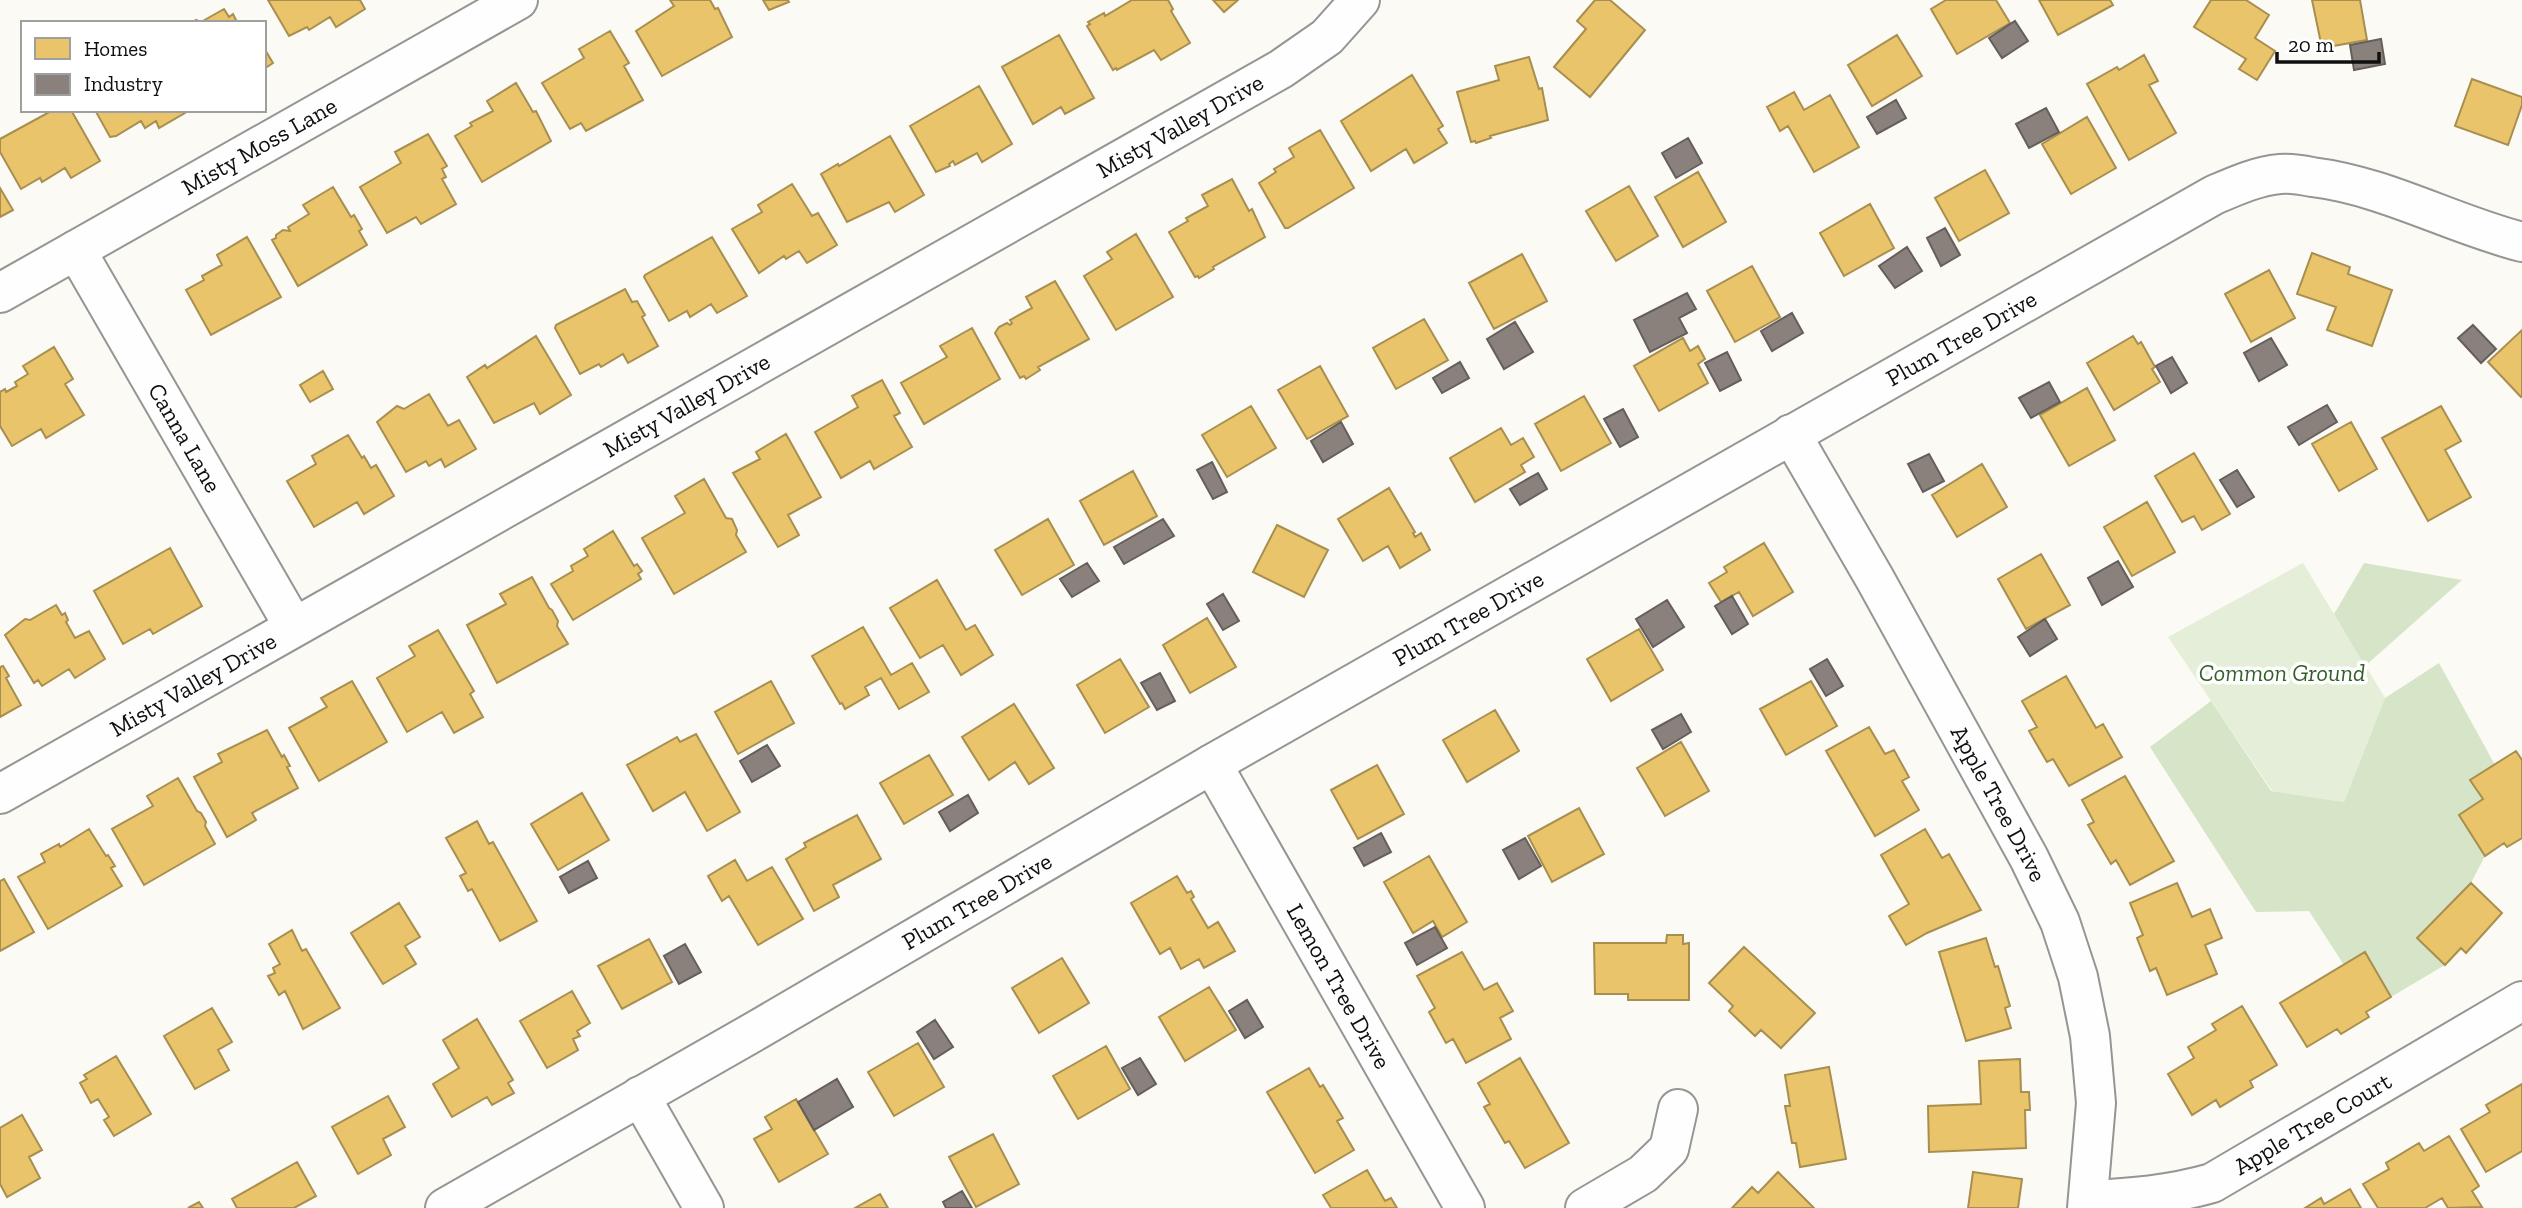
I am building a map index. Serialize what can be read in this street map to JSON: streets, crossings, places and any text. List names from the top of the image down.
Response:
{
  "streets": {
    "street": [
      "Misty Valley Drive",
      "Misty Moss Lane",
      "Plum Tree Drive",
      "Canna Lane",
      "Apple Tree Drive",
      "Lemon Tree Drive",
      "Apple Tree Court"
    ]
  },
  "crossings": [
    ["Misty Valley Drive", "Canna Lane"],
    ["Misty Moss Lane", "Canna Lane"],
    ["Plum Tree Drive", "Apple Tree Drive"],
    ["Plum Tree Drive", "Lemon Tree Drive"],
    ["Apple Tree Drive", "Apple Tree Court"]
  ],
  "parks": ["Common Ground"],
  "legend": ["Homes", "Industry"],
  "scale_bar": "20 m"
}
